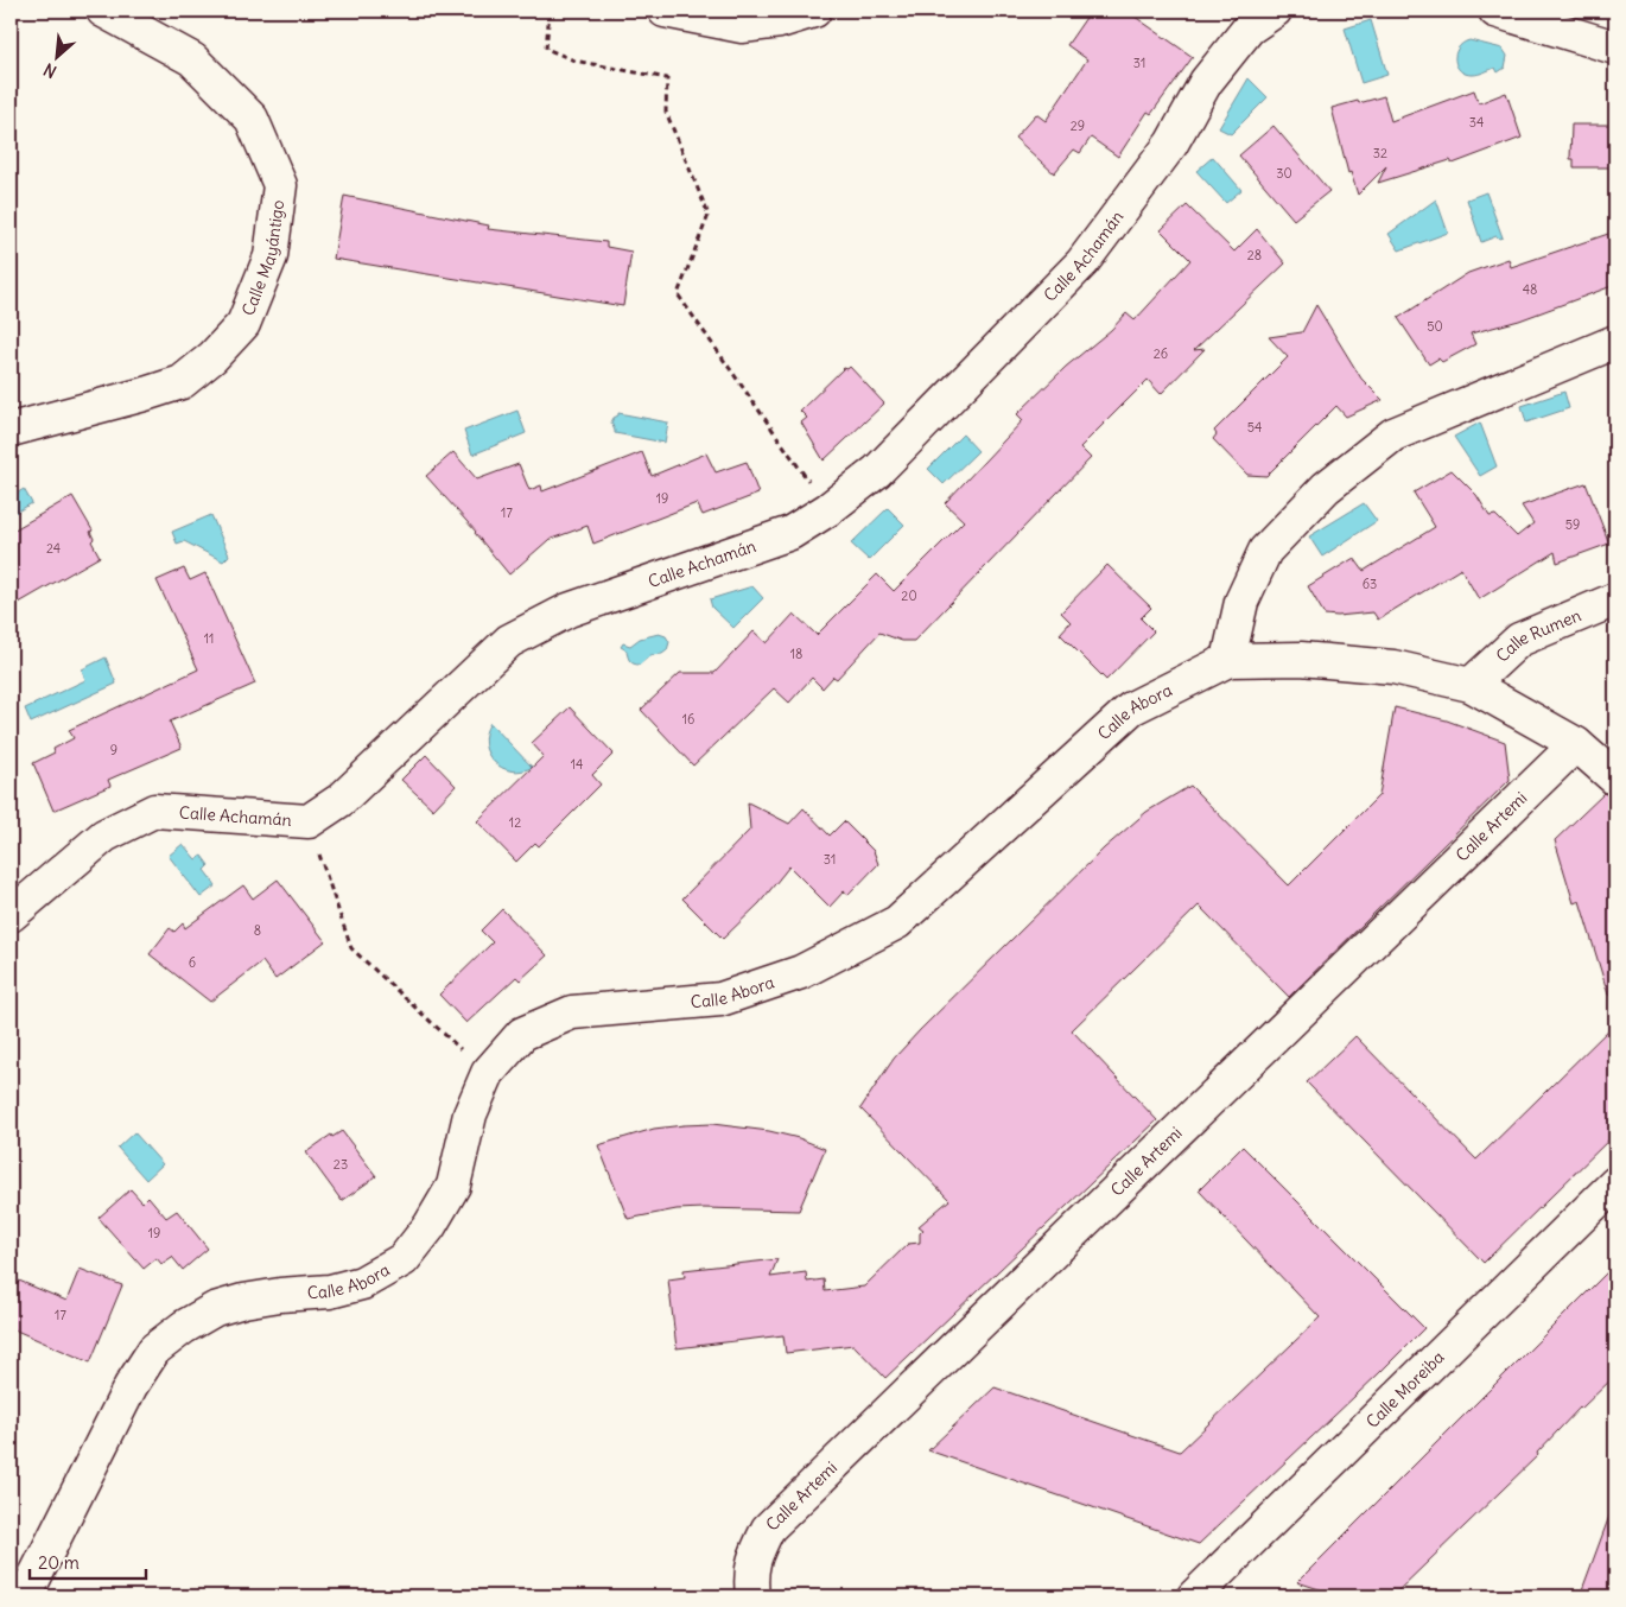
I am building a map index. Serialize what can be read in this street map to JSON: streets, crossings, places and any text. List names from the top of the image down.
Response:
{
  "streets": {
    "street": [
      "Calle Achamán",
      "Calle Mayántigo",
      "Calle Rumen",
      "Calle Abora",
      "Calle Artemi",
      "Calle Moreiba"
    ]
  },
  "crossings": [
    ["Calle Rumen", "Calle Abora"],
    ["Calle Abora", "Calle Artemi"]
  ],
  "house_numbers": [
    "31",
    "34",
    "29",
    "32",
    "30",
    "28",
    "48",
    "50",
    "26",
    "54",
    "19",
    "17",
    "59",
    "24",
    "63",
    "20",
    "11",
    "18",
    "16",
    "9",
    "14",
    "12",
    "31",
    "8",
    "6",
    "23",
    "19",
    "17"
  ],
  "scale_bar": "20 m",
  "north": "bottom left"
}
